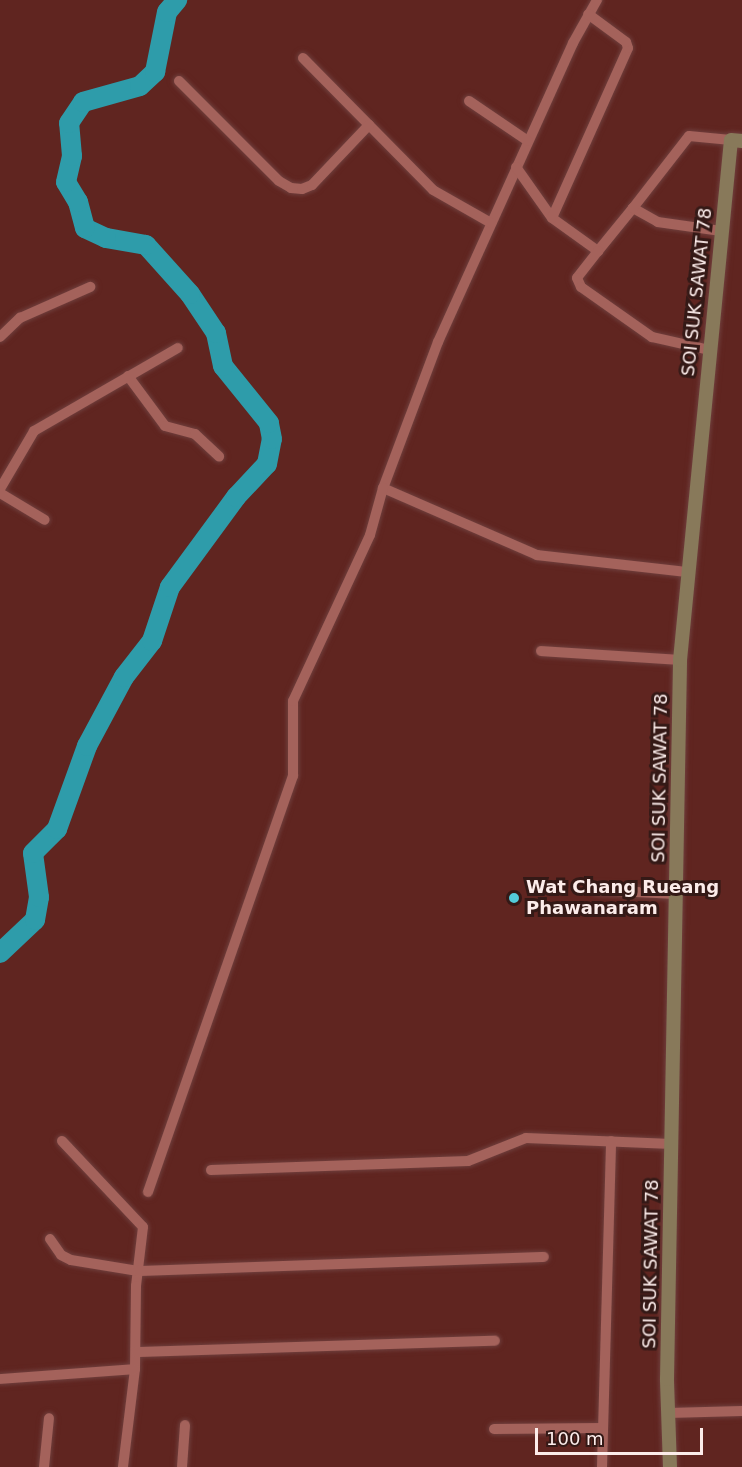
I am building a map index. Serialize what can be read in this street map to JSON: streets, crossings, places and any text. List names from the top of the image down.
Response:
{
  "streets": {
    "street": ["SOI SUK SAWAT 78"]
  },
  "places": ["Wat Chang Rueang Phawanaram"],
  "scale_bar": "100 m"
}
